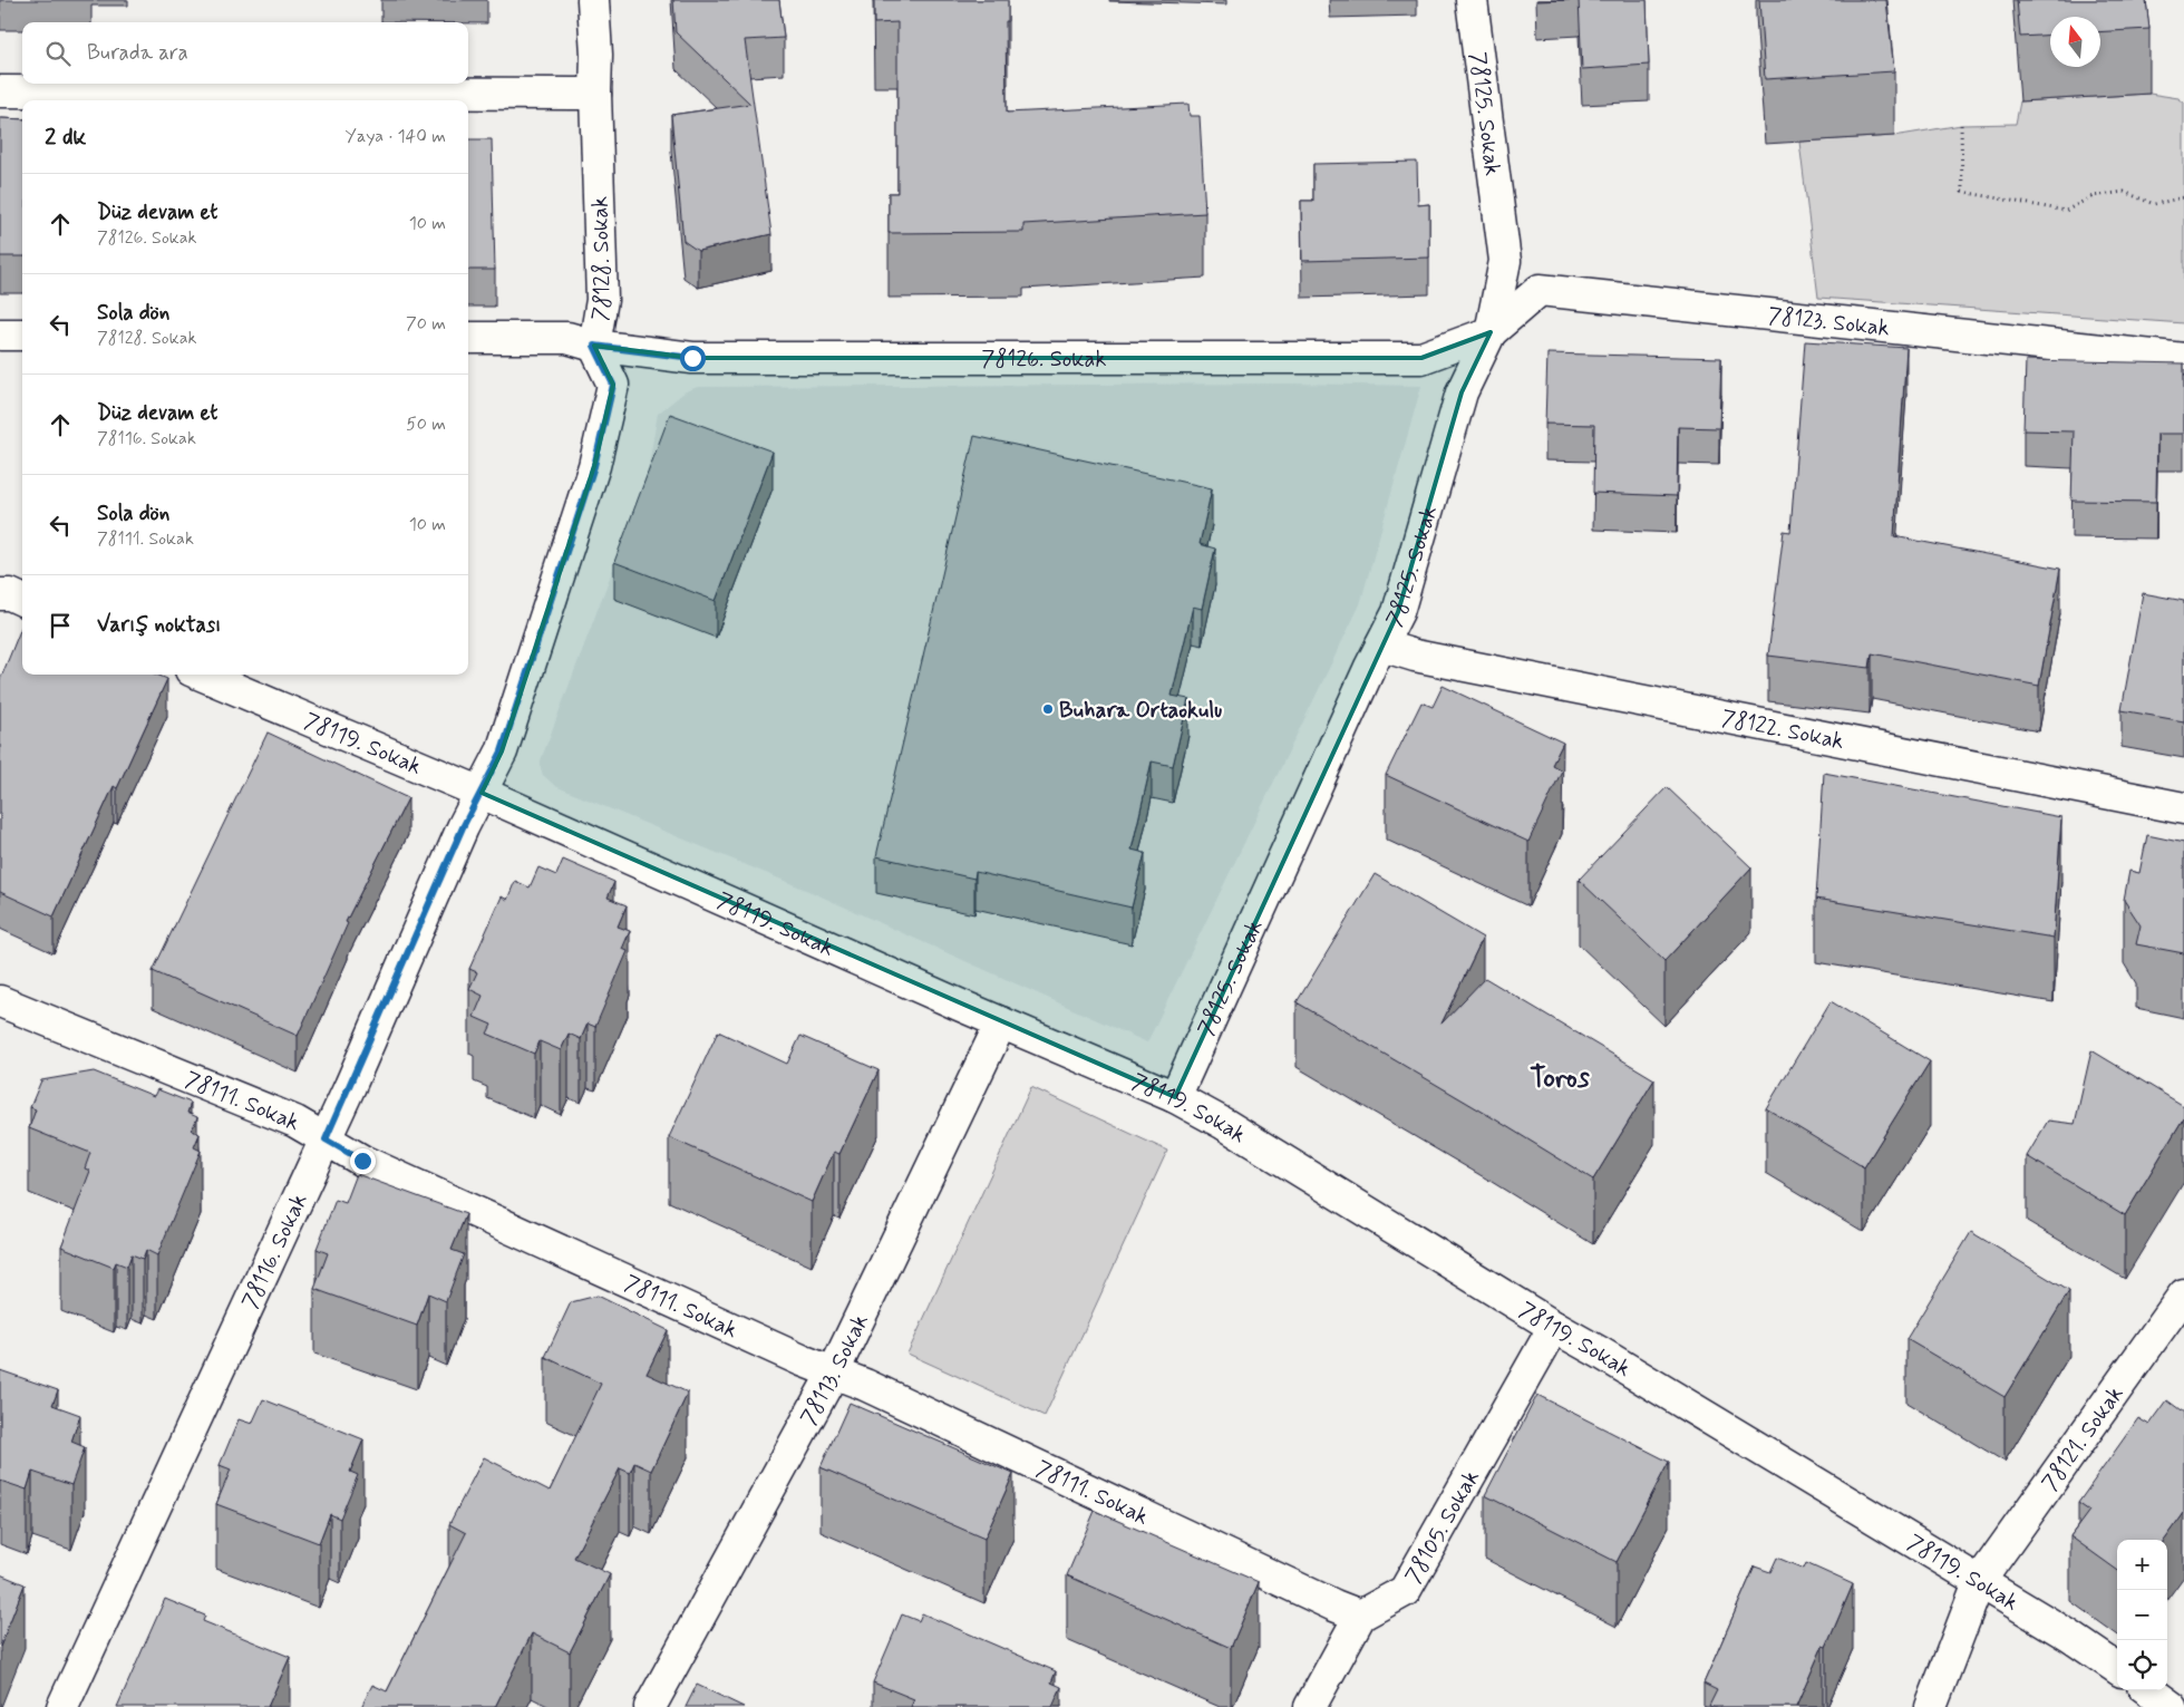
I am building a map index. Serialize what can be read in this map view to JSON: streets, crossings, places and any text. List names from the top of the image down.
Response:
{
  "streets": {
    "street": [
      "78125. Sokak",
      "78128. Sokak",
      "78123. Sokak",
      "78126. Sokak",
      "78122. Sokak",
      "78119. Sokak",
      "78111. Sokak",
      "78116. Sokak",
      "78113. Sokak",
      "78121. Sokak",
      "78105. Sokak"
    ]
  },
  "crossings": [
    ["78125. Sokak", "78123. Sokak"],
    ["78125. Sokak", "78126. Sokak"],
    ["78125. Sokak", "78122. Sokak"],
    ["78125. Sokak", "78119. Sokak"],
    ["78128. Sokak", "78126. Sokak"],
    ["78128. Sokak", "78119. Sokak"],
    ["78128. Sokak", "78116. Sokak"],
    ["78123. Sokak", "78126. Sokak"],
    ["78119. Sokak", "78116. Sokak"],
    ["78119. Sokak", "78113. Sokak"],
    ["78119. Sokak", "78121. Sokak"],
    ["78119. Sokak", "78105. Sokak"],
    ["78111. Sokak", "78116. Sokak"],
    ["78111. Sokak", "78113. Sokak"],
    ["78111. Sokak", "78105. Sokak"]
  ],
  "districts": ["Toros"],
  "places": ["Buhara Ortaokulu"],
  "north": "top",
  "page": {
    "search": "Burada ara",
    "heading": ["2 dk", "Yaya · 140 m"],
    "list": [
      ["Düz devam et", "78126. Sokak", "10 m"],
      ["Sola dön", "78128. Sokak", "70 m"],
      ["Düz devam et", "78116. Sokak", "50 m"],
      ["Sola dön", "78111. Sokak", "10 m"],
      "Varış noktası"
    ],
    "map_buttons": ["+", "−"]
  }
}
